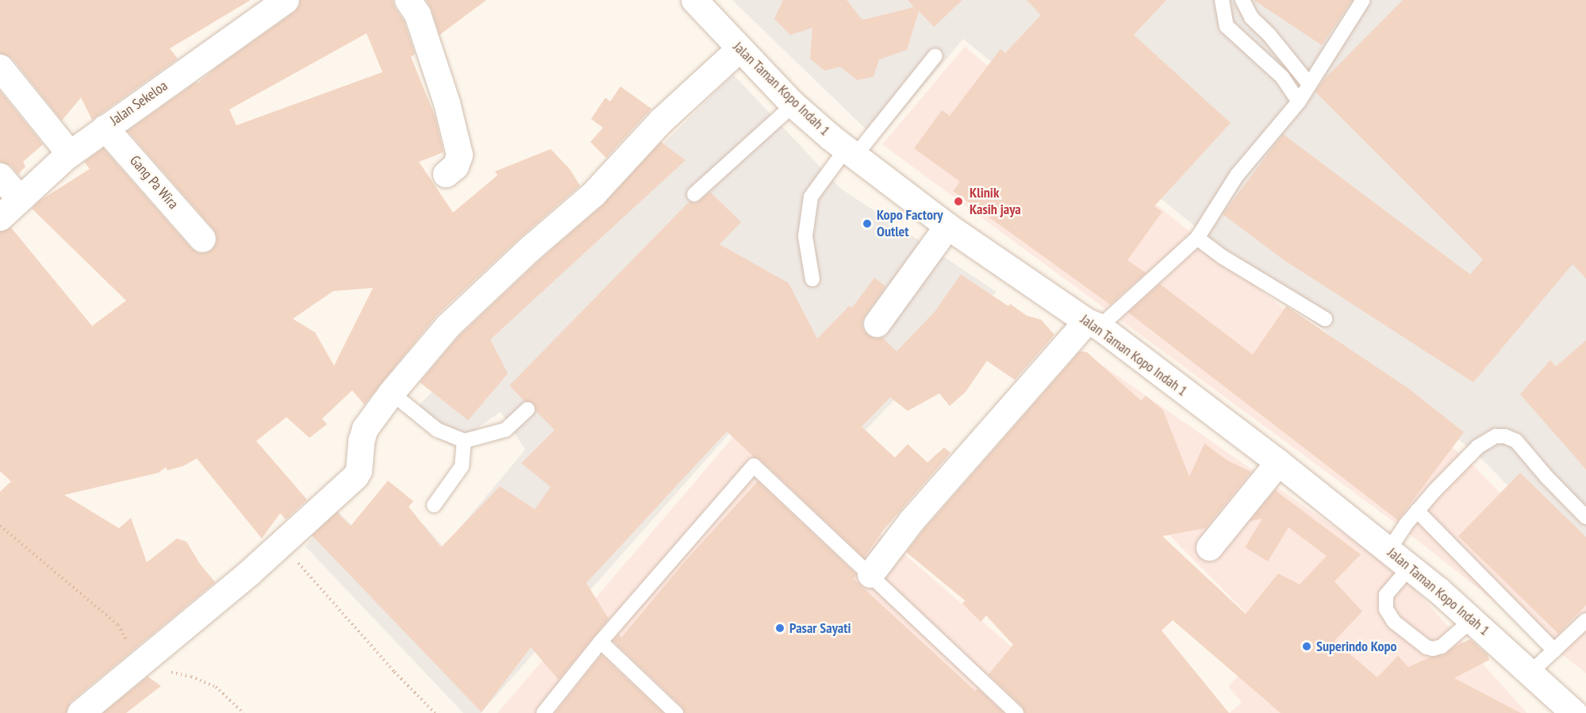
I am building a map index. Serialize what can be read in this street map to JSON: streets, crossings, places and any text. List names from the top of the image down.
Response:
{
  "streets": {
    "street": ["Jalan Taman Kopo Indah 1", "Jalan Sekeloa", "Gang Pa Wira"]
  },
  "crossings": [
    ["Jalan Sekeloa", "Gang Pa Wira"]
  ],
  "places": [
    "Klinik Kasih jaya",
    "Kopo Factory Outlet",
    "Pasar Sayati",
    "Superindo Kopo"
  ]
}
